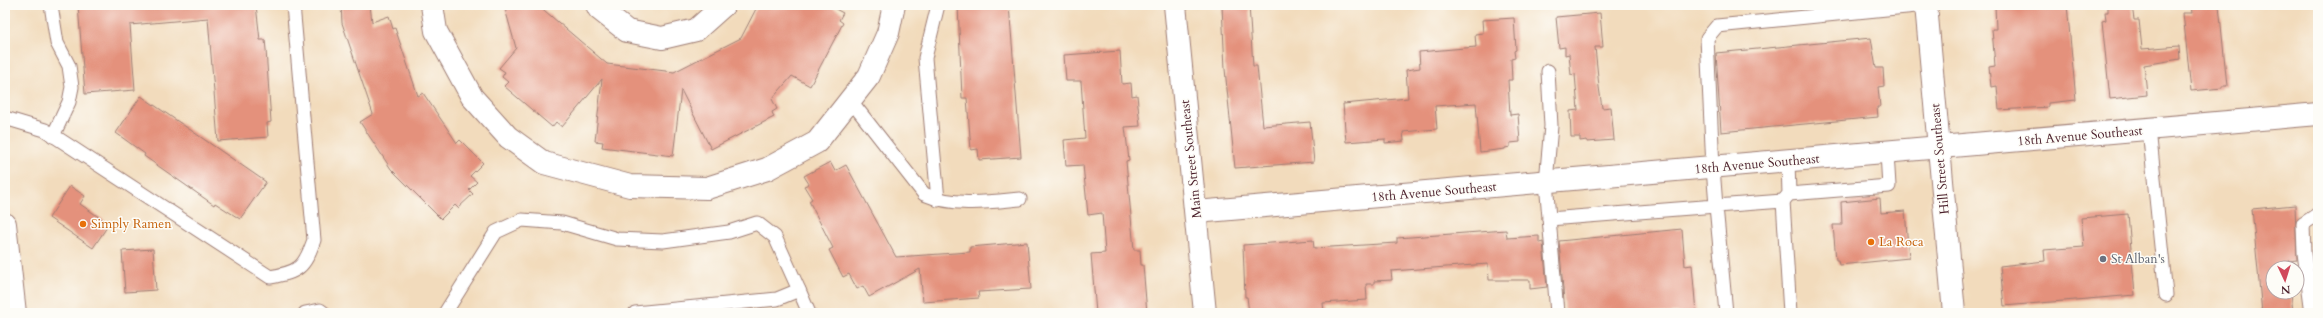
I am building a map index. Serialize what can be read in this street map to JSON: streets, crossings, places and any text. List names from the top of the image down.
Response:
{
  "streets": {
    "street": ["18th Avenue Southeast", "Main Street Southeast", "Hill Street Southeast"]
  },
  "crossings": [
    ["18th Avenue Southeast", "Main Street Southeast"],
    ["18th Avenue Southeast", "Hill Street Southeast"]
  ],
  "places": ["Simply Ramen", "La Roca", "St Alban's"],
  "north": "bottom"
}
